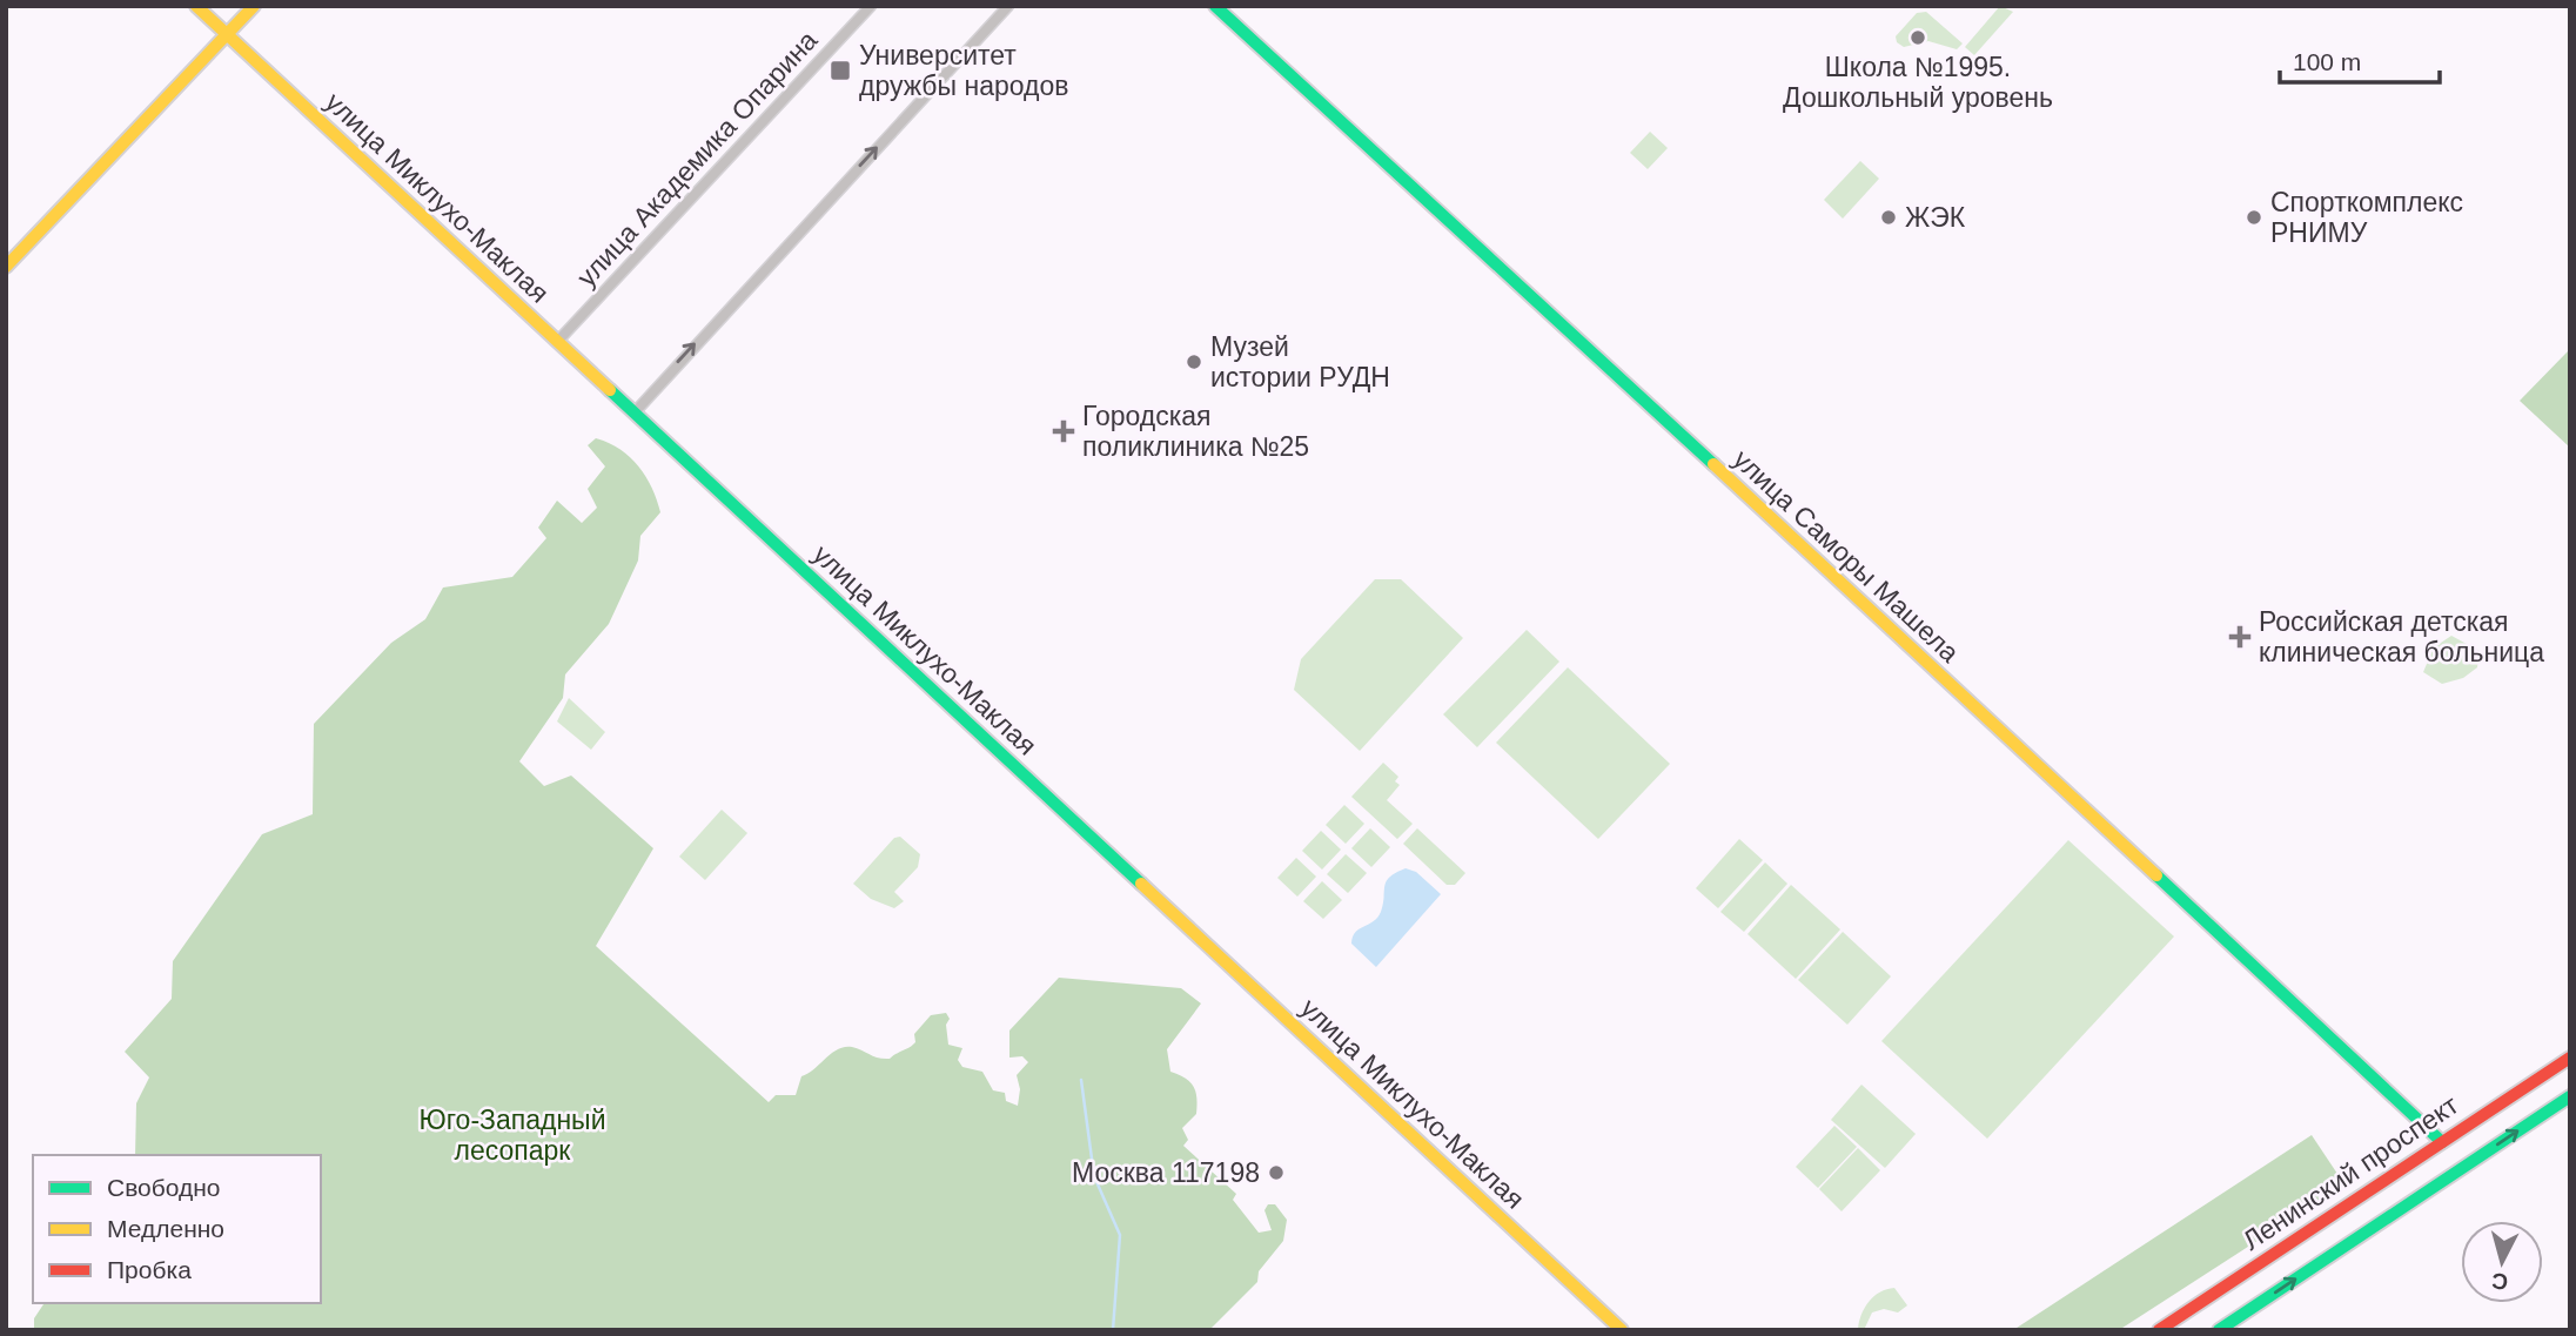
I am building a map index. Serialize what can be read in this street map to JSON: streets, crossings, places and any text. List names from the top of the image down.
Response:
{
  "streets": {
    "main road": ["улица Миклухо-Маклая", "улица Саморы Машела", "Ленинский проспект"],
    "street": ["улица Академика Опарина"]
  },
  "crossings": [
    ["улица Академика Опарина", "улица Миклухо-Маклая"],
    ["улица Саморы Машела", "Ленинский проспект"]
  ],
  "parks": ["Юго-Западный лесопарк"],
  "places": {
    "other": [
      "Школа №1995. Дошкольный уровень",
      "ЖЭК",
      "Спорткомплекс РНИМУ",
      "Музей истории РУДН",
      "Москва 117198"
    ],
    "transit": ["Университет дружбы народов"],
    "health": ["Городская поликлиника №25", "Российская детская клиническая больница"]
  },
  "legend": ["Свободно", "Медленно", "Пробка"],
  "scale_bar": "100 m",
  "north": "bottom"
}
